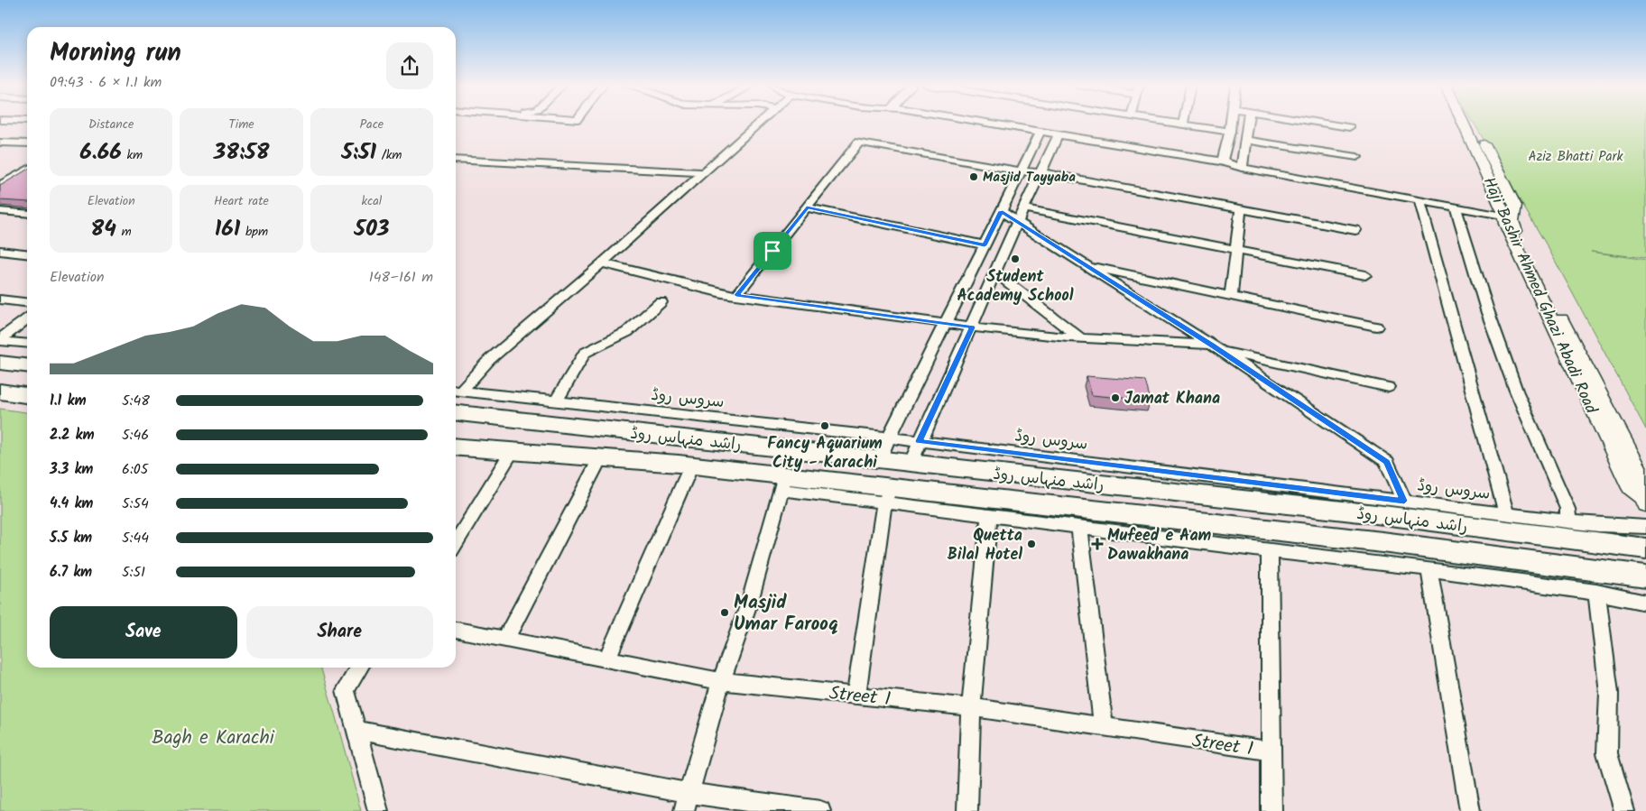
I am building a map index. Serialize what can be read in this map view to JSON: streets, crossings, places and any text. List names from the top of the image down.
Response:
{
  "streets": {
    "main road": ["راشد منہاس روڈ"],
    "street": ["Haji Bashir Ahmed Ghazi Abadi Road", "سروس روڈ", "Street 1"]
  },
  "parks": ["Aziz Bhatti Park", "Bagh e Karachi"],
  "places": {
    "other": [
      "Masjid Tayyaba",
      "Student Academy School",
      "Jamat Khana",
      "Fancy Aquarium City - Karachi",
      "Quetta Bilal Hotel",
      "Masjid Umar Farooq"
    ],
    "health": ["Mufeed e Aam Dawakhana"]
  },
  "page": {
    "heading": ["Morning run", "09:43 · 6 × 1.1 km"],
    "stats": [
      ["Distance", "6.66 km"],
      ["Time", "38:58"],
      ["Pace", "5:51 /km"],
      ["Elevation", "84 m"],
      ["Heart rate", "161 bpm"],
      ["kcal", "503"]
    ],
    "chart": ["Elevation", "148–161 m"],
    "list": [
      {
        "name": "1.1 km",
        "note": "5:48"
      },
      {
        "name": "2.2 km",
        "note": "5:46"
      },
      {
        "name": "3.3 km",
        "note": "6:05"
      },
      {
        "name": "4.4 km",
        "note": "5:54"
      },
      {
        "name": "5.5 km",
        "note": "5:44"
      },
      {
        "name": "6.7 km",
        "note": "5:51"
      }
    ],
    "buttons": ["Save", "Share"]
  }
}
